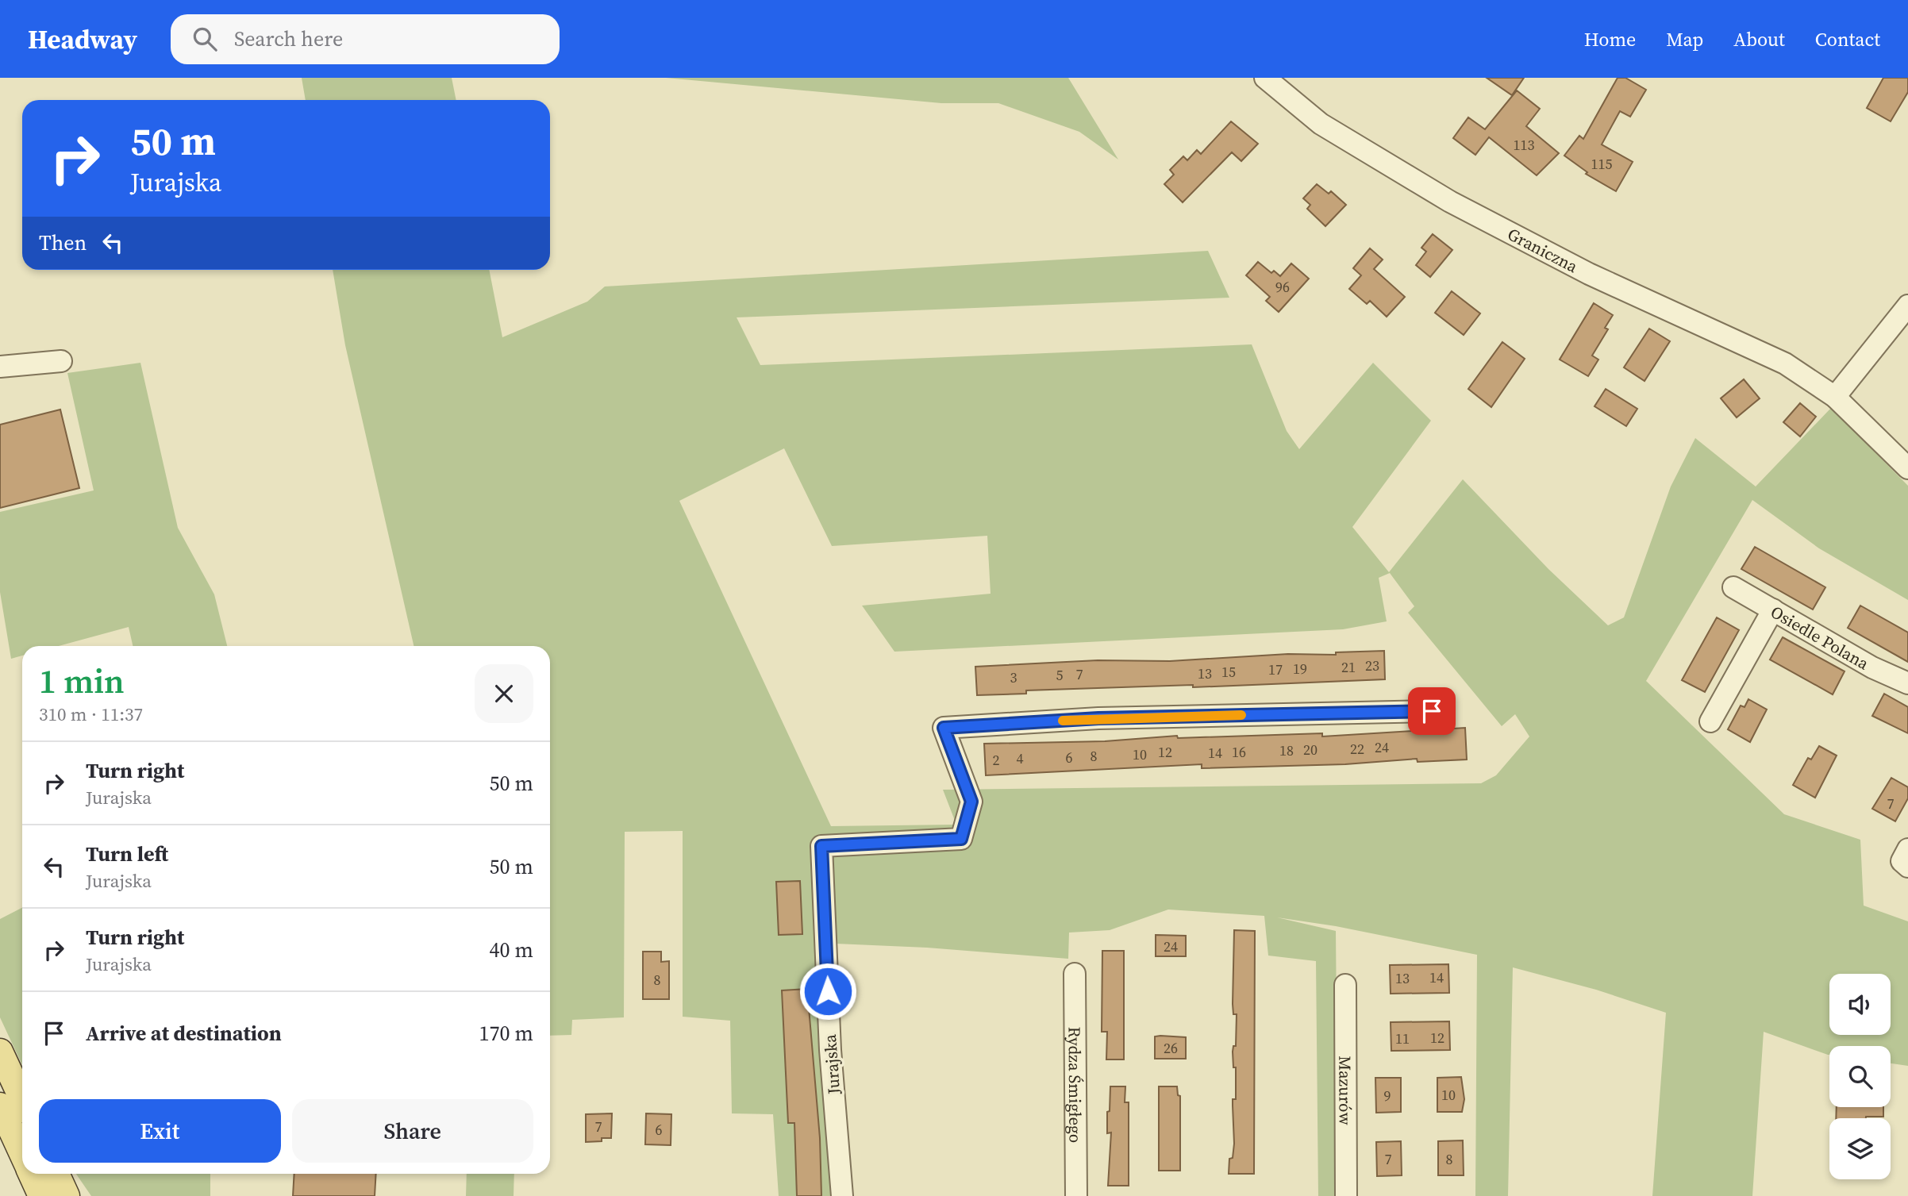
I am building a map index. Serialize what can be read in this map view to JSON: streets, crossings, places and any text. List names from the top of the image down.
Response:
{
  "streets": {
    "street": [
      "Graniczna",
      "Osiedle Polana",
      "Jurajska",
      "Rydza Śmigłego",
      "Mazurów"
    ]
  },
  "house_numbers": [
    "113",
    "115",
    "96",
    "23",
    "21",
    "19",
    "17",
    "15",
    "13",
    "7",
    "5",
    "3",
    "24",
    "22",
    "20",
    "18",
    "12",
    "16",
    "14",
    "10",
    "8",
    "6",
    "4",
    "2",
    "7",
    "24",
    "14",
    "13",
    "8",
    "12",
    "11",
    "26",
    "10",
    "9",
    "7",
    "6",
    "7",
    "8"
  ],
  "page": {
    "header": "Headway",
    "search": "Search here",
    "nav": [
      "Home",
      "Map",
      "About",
      "Contact"
    ],
    "turn": ["50 m", "Jurajska"],
    "then": "Then",
    "heading": ["1 min", "310 m · 11:37"],
    "list": [
      {
        "name": "Turn right",
        "note": "Jurajska",
        "value": "50 m"
      },
      {
        "name": "Turn left",
        "note": "Jurajska",
        "value": "50 m"
      },
      {
        "name": "Turn right",
        "note": "Jurajska",
        "value": "40 m"
      },
      {
        "name": "Arrive at destination",
        "value": "170 m"
      }
    ],
    "buttons": ["Exit", "Share"]
  }
}
